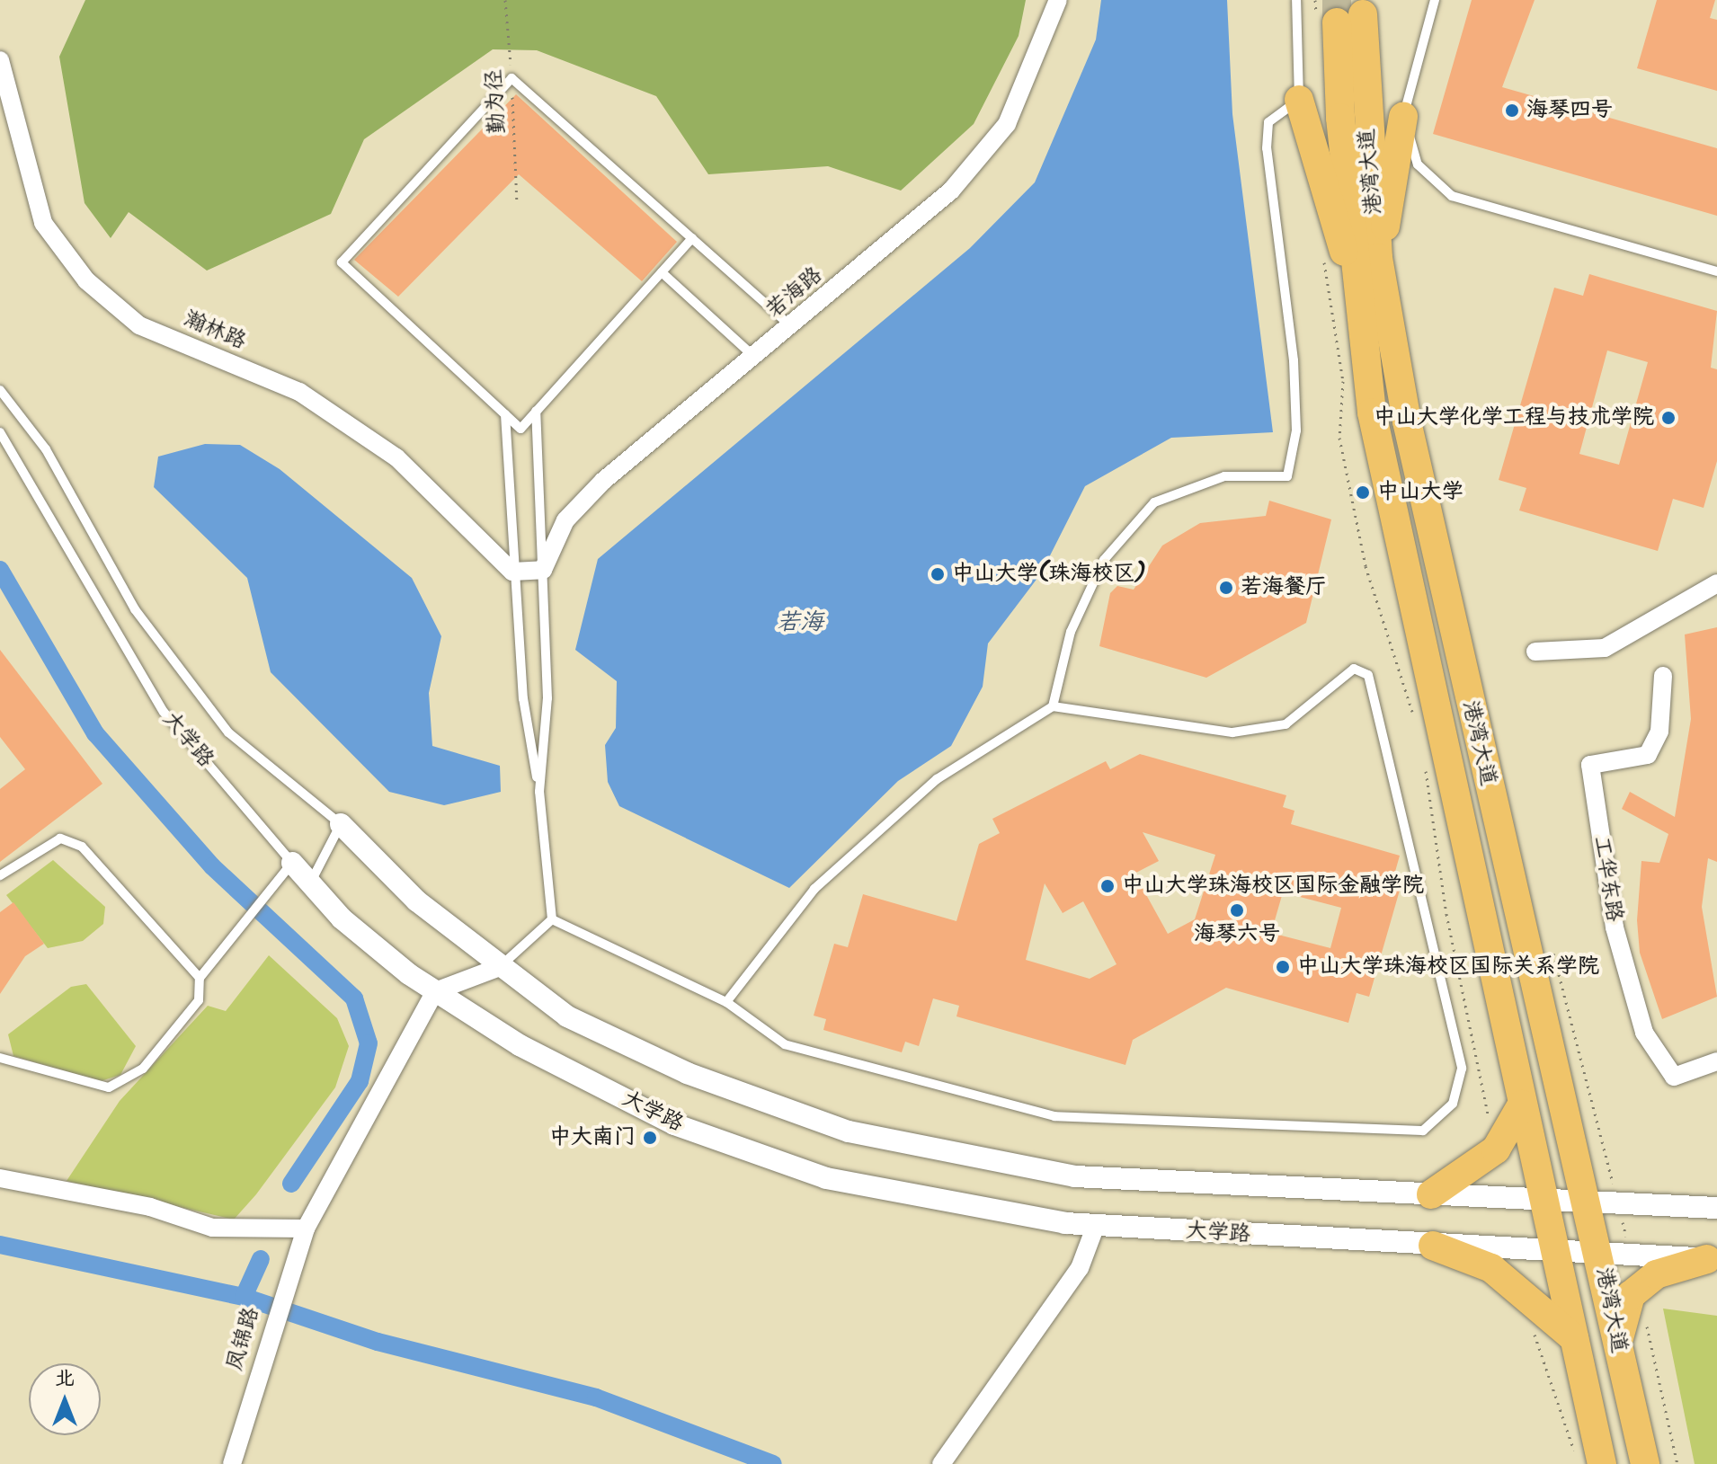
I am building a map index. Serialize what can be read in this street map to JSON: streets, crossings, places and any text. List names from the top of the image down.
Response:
{
  "streets": {
    "highway": ["港湾大道"],
    "street": [
      "若海路",
      "瀚林路",
      "大学路",
      "工华东路",
      "凤锦路"
    ],
    "path": ["勤为径"]
  },
  "crossings": [
    ["港湾大道", "大学路"],
    ["大学路", "凤锦路"]
  ],
  "water": ["若海"],
  "places": [
    "海琴四号",
    "中山大学化学工程与技术学院",
    "中山大学",
    "中山大学(珠海校区)",
    "若海餐厅",
    "中山大学珠海校区国际金融学院",
    "海琴六号",
    "中山大学珠海校区国际关系学院",
    "中大南门"
  ],
  "north": "top"
}
